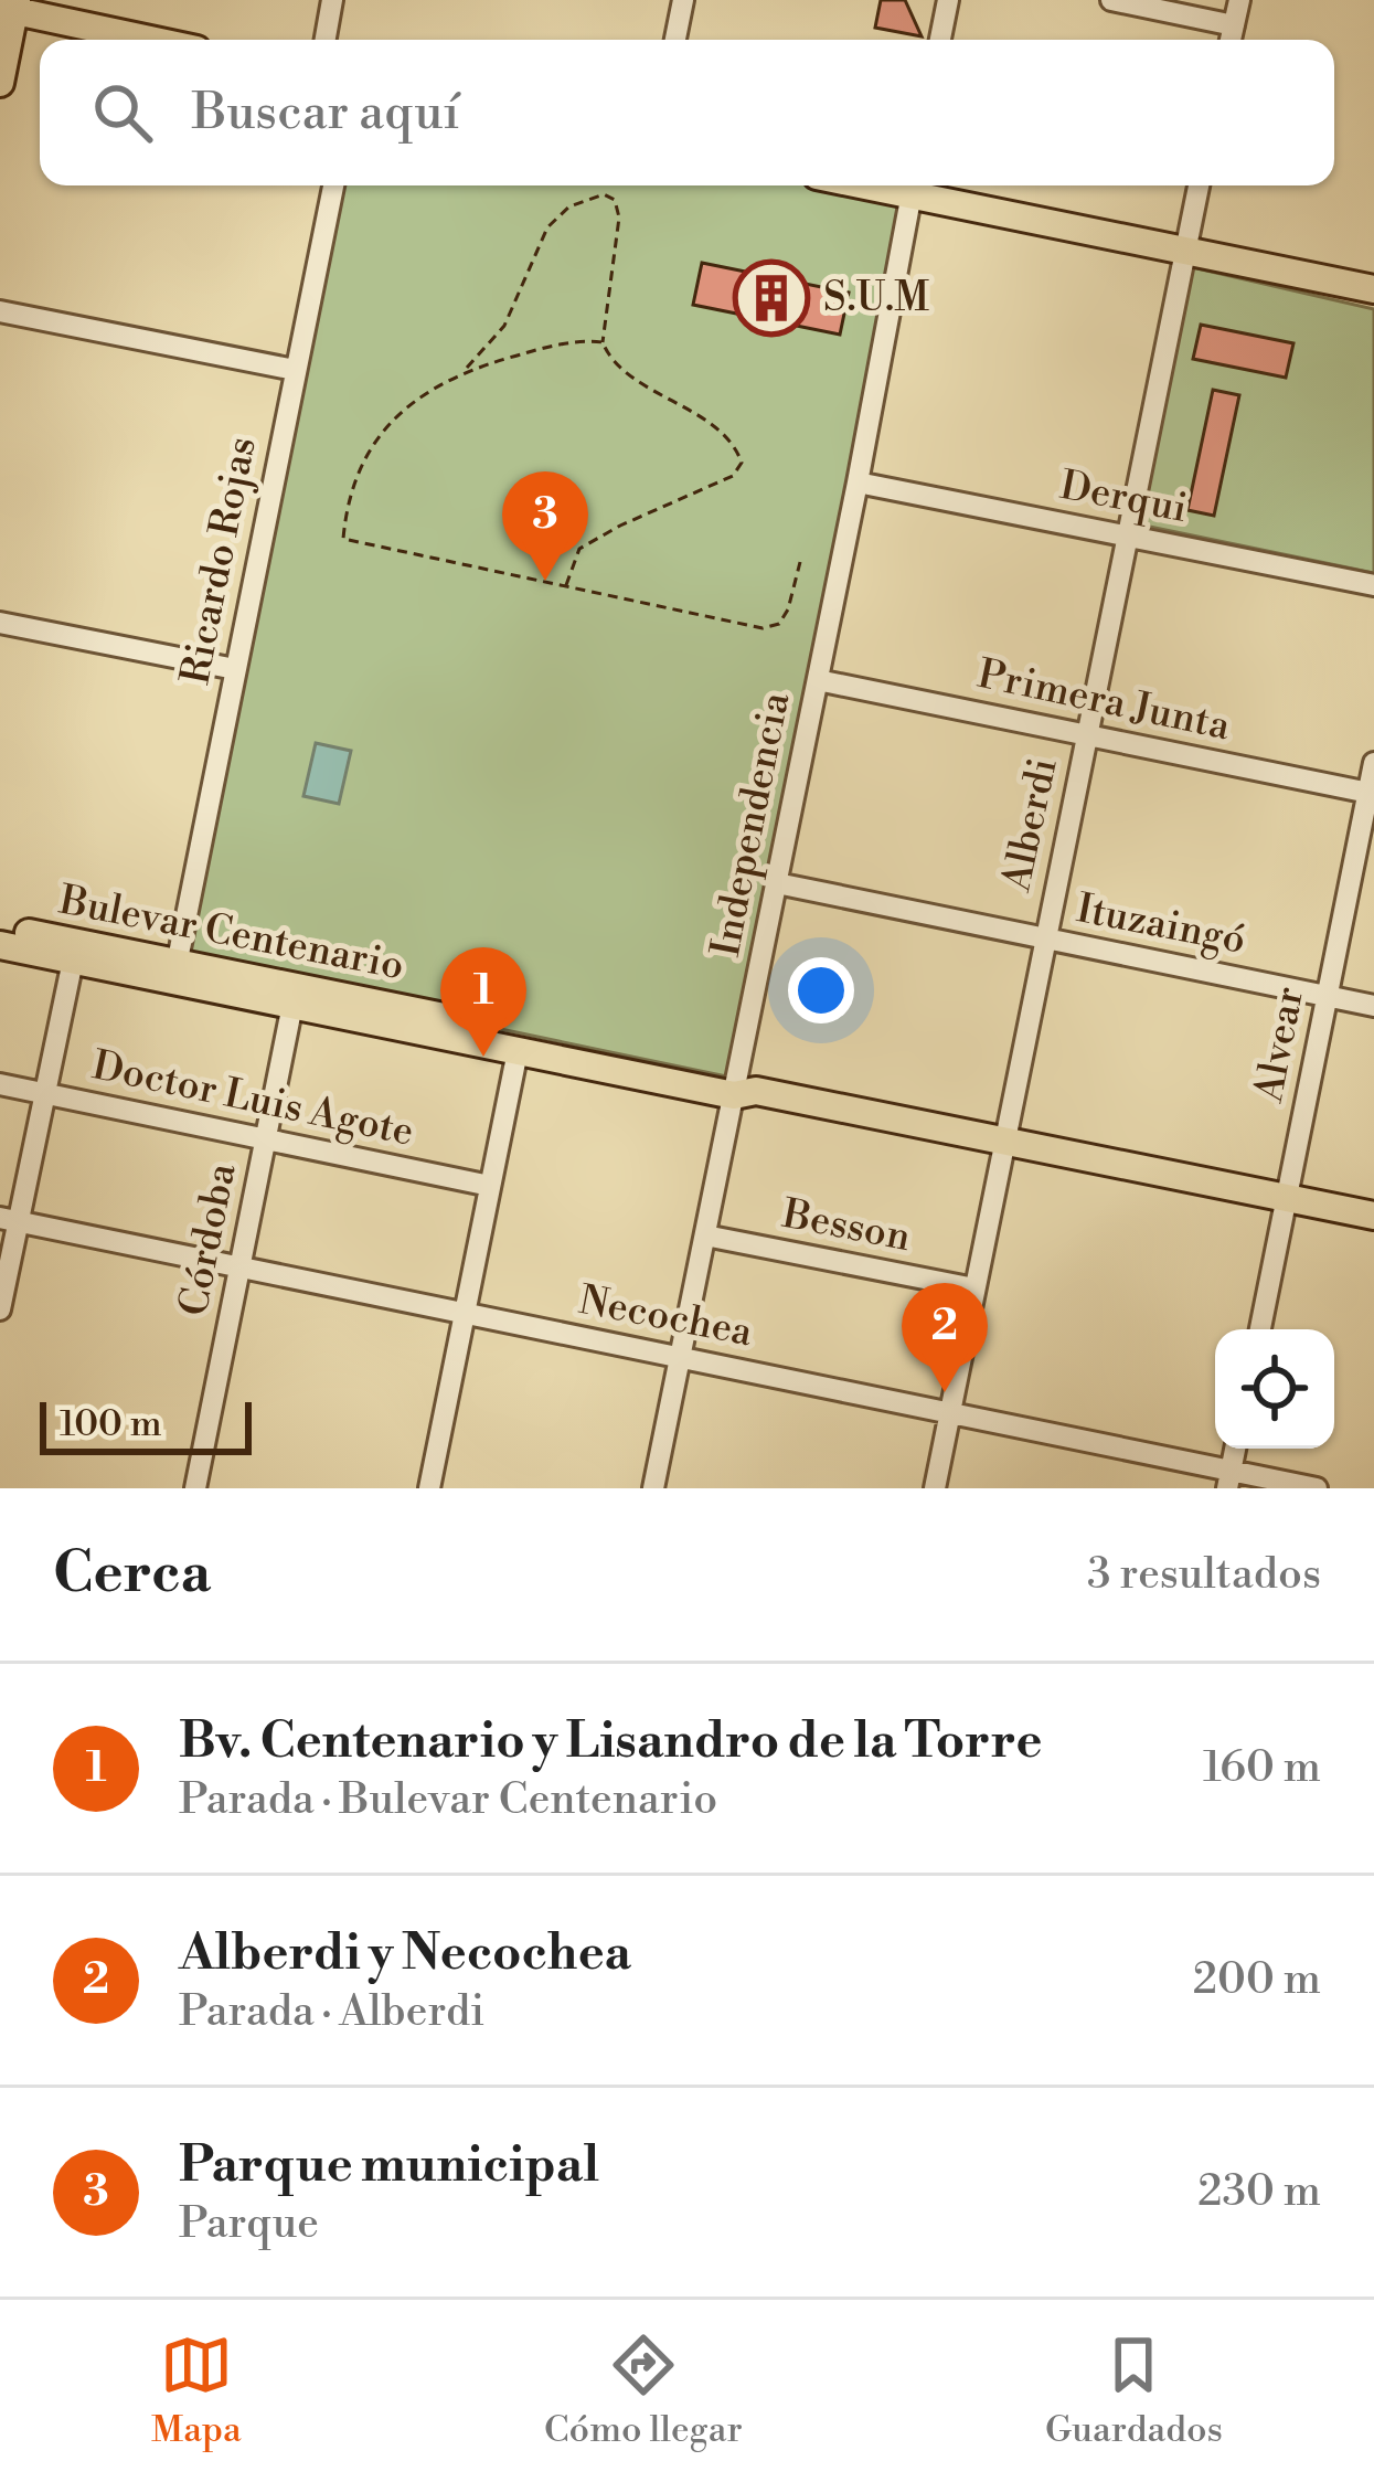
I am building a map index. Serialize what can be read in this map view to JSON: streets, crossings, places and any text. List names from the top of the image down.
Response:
{
  "streets": {
    "main road": ["Bulevar Centenario"],
    "street": [
      "Derqui",
      "Ricardo Rojas",
      "Primera Junta",
      "Independencia",
      "Alberdi",
      "Ituzaingó",
      "Alvear",
      "Doctor Luis Agote",
      "Besson",
      "Córdoba",
      "Necochea"
    ]
  },
  "crossings": [
    ["Derqui", "Independencia"],
    ["Derqui", "Alberdi"],
    ["Ricardo Rojas", "Bulevar Centenario"],
    ["Primera Junta", "Independencia"],
    ["Primera Junta", "Alberdi"],
    ["Primera Junta", "Alvear"],
    ["Independencia", "Ituzaingó"],
    ["Independencia", "Bulevar Centenario"],
    ["Independencia", "Besson"],
    ["Independencia", "Necochea"],
    ["Alberdi", "Ituzaingó"],
    ["Alberdi", "Bulevar Centenario"],
    ["Alberdi", "Besson"],
    ["Alberdi", "Necochea"],
    ["Ituzaingó", "Alvear"],
    ["Bulevar Centenario", "Alvear"],
    ["Bulevar Centenario", "Córdoba"],
    ["Doctor Luis Agote", "Córdoba"],
    ["Córdoba", "Necochea"]
  ],
  "places": {
    "building": ["S.U.M"]
  },
  "scale_bar": "100 m",
  "page": {
    "search": "Buscar aquí",
    "pins": ["3", "1", "2"],
    "scale": "100 m",
    "heading": ["Cerca", "3 resultados"],
    "list": [
      {
        "mark": "1",
        "name": "Bv. Centenario y Lisandro de la Torre",
        "note": "Parada · Bulevar Centenario",
        "value": "160 m"
      },
      {
        "mark": "2",
        "name": "Alberdi y Necochea",
        "note": "Parada · Alberdi",
        "value": "200 m"
      },
      {
        "mark": "3",
        "name": "Parque municipal",
        "note": "Parque",
        "value": "230 m"
      }
    ],
    "nav": ["Mapa", "Cómo llegar", "Guardados"]
  }
}
